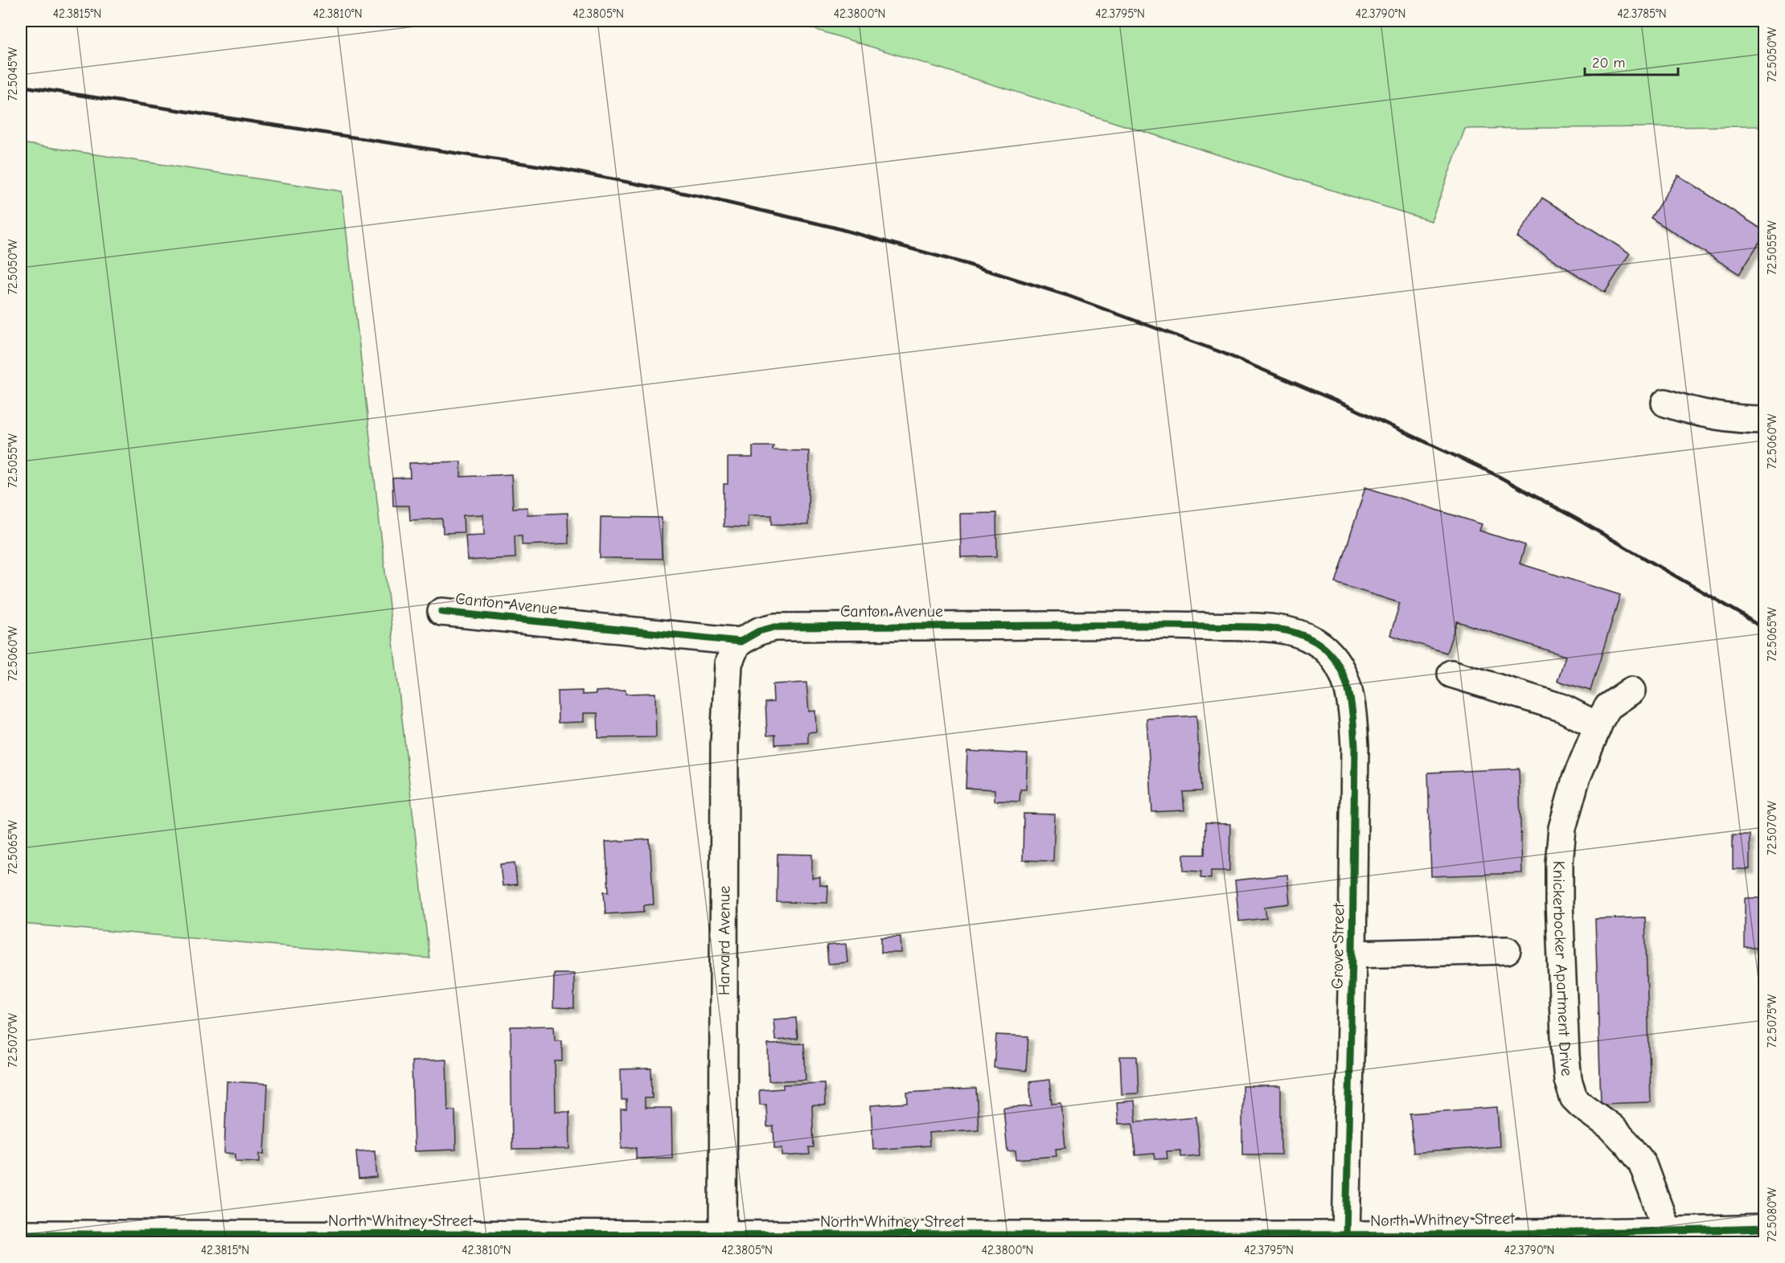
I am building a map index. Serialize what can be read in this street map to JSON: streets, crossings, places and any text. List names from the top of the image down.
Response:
{
  "streets": {
    "street": [
      "Canton Avenue",
      "Harvard Avenue",
      "Grove Street",
      "Knickerbocker Apartment Drive",
      "North Whitney Street"
    ]
  },
  "crossings": [
    ["Canton Avenue", "Harvard Avenue"],
    ["Canton Avenue", "Grove Street"],
    ["Harvard Avenue", "North Whitney Street"],
    ["Grove Street", "North Whitney Street"],
    ["Knickerbocker Apartment Drive", "North Whitney Street"]
  ],
  "scale_bar": "20 m",
  "coordinates": [
    "42.3815°N",
    "42.3810°N",
    "42.3805°N",
    "42.3800°N",
    "42.3795°N",
    "42.3790°N",
    "42.3785°N",
    "72.5050°W",
    "72.5045°W",
    "72.5055°W",
    "72.5060°W",
    "72.5065°W",
    "72.5070°W",
    "72.5075°W",
    "72.5080°W"
  ]
}
